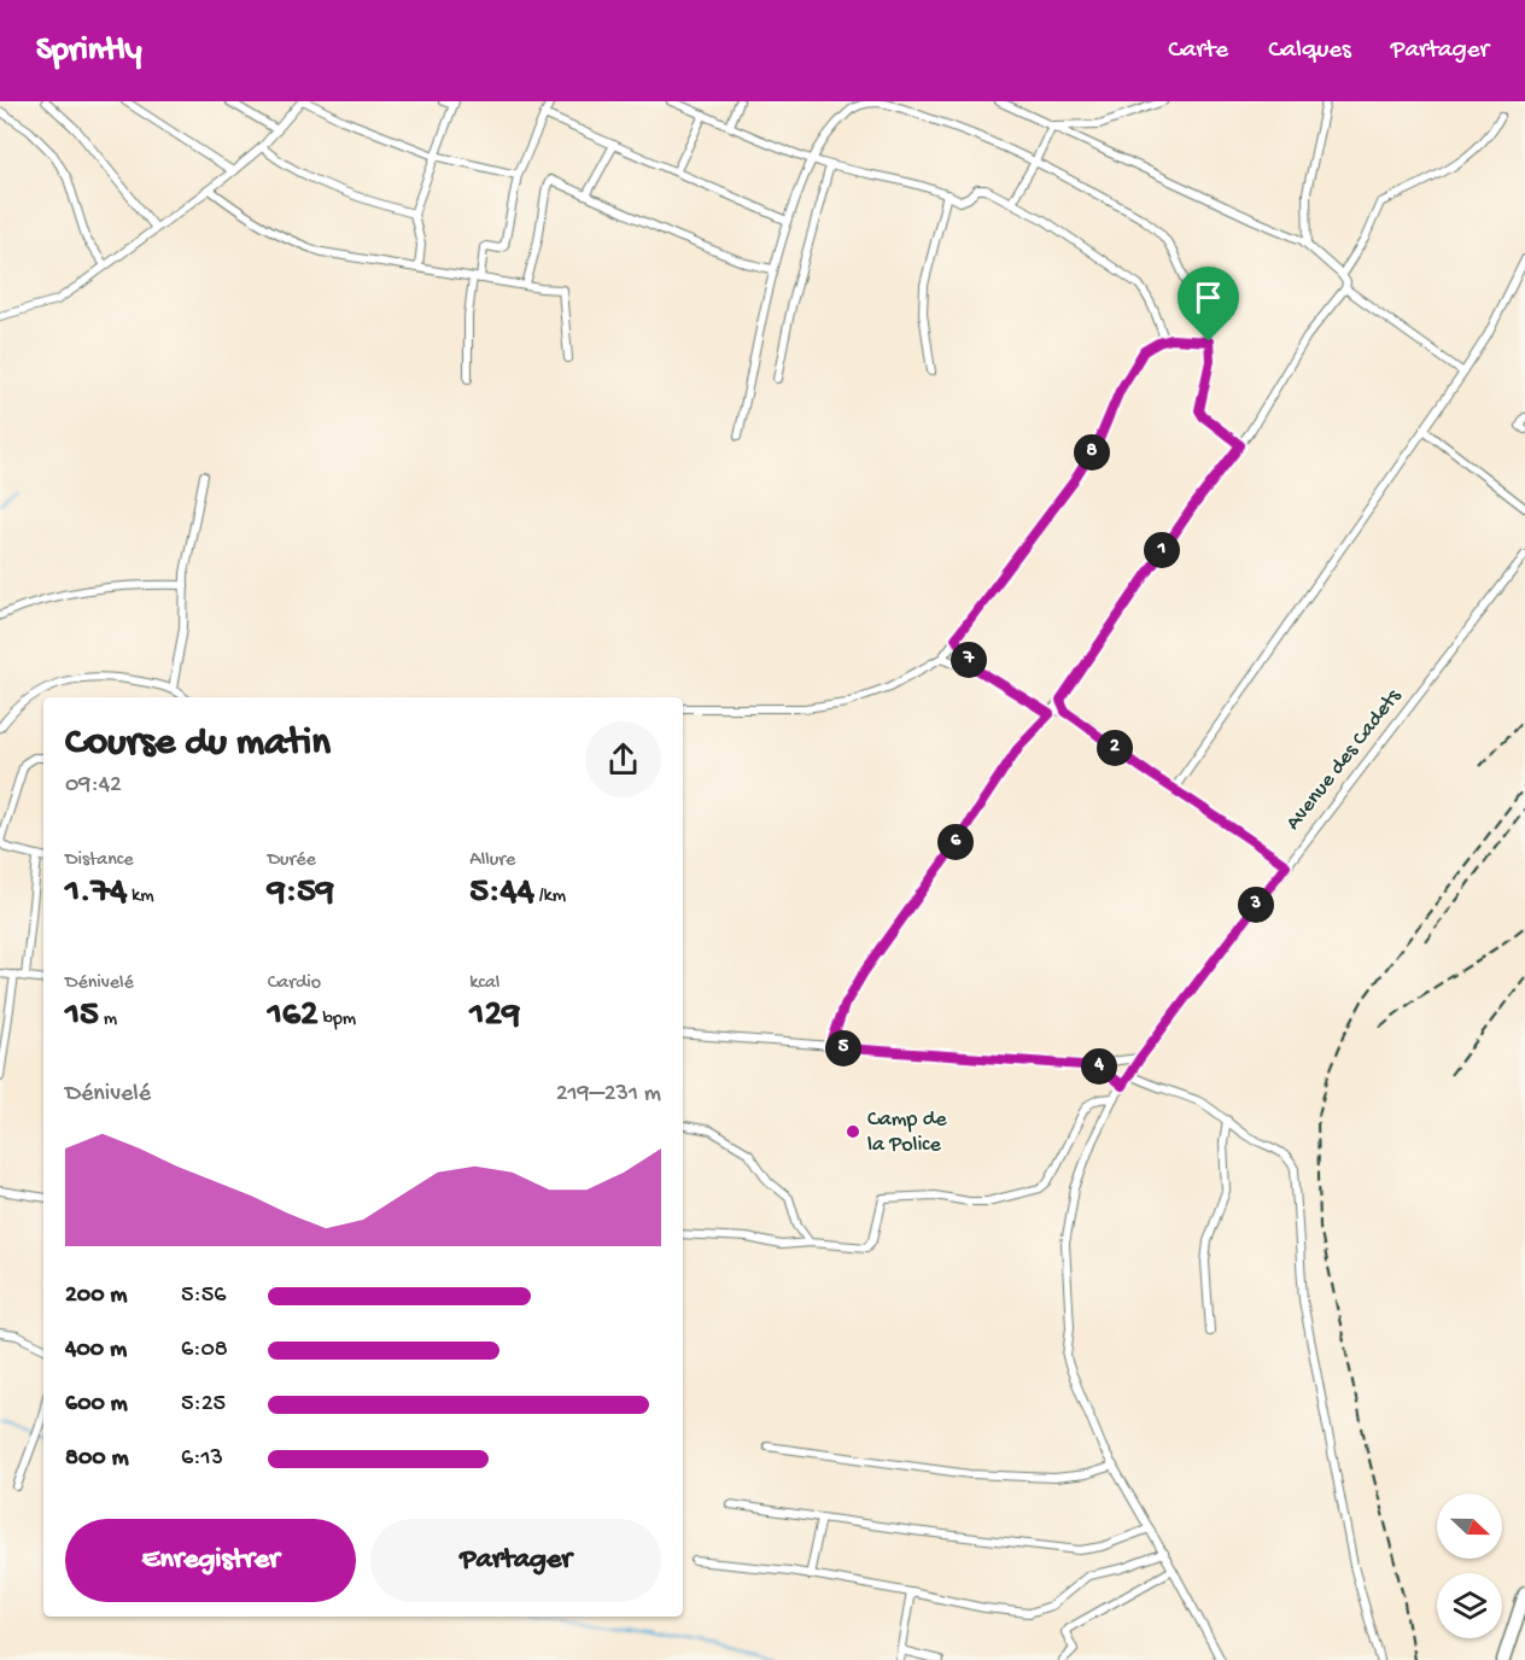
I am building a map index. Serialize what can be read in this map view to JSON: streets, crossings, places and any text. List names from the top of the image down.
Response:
{
  "streets": {
    "street": ["Avenue des Cadets"]
  },
  "places": ["Camp de la Police"],
  "north": "right",
  "page": {
    "header": "Sprintly",
    "nav": ["Carte", "Calques", "Partager"],
    "pins": [
      "8",
      "1",
      "7",
      "2",
      "6",
      "3",
      "5",
      "4"
    ],
    "heading": ["Course du matin", "09:42"],
    "stats": [
      ["Distance", "1.74 km"],
      ["Durée", "9:59"],
      ["Allure", "5:44 /km"],
      ["Dénivelé", "15 m"],
      ["Cardio", "162 bpm"],
      ["kcal", "129"]
    ],
    "chart": ["Dénivelé", "219–231 m"],
    "list": [
      {
        "name": "200 m",
        "note": "5:56"
      },
      {
        "name": "400 m",
        "note": "6:08"
      },
      {
        "name": "600 m",
        "note": "5:25"
      },
      {
        "name": "800 m",
        "note": "6:13"
      }
    ],
    "buttons": ["Enregistrer", "Partager"]
  }
}
